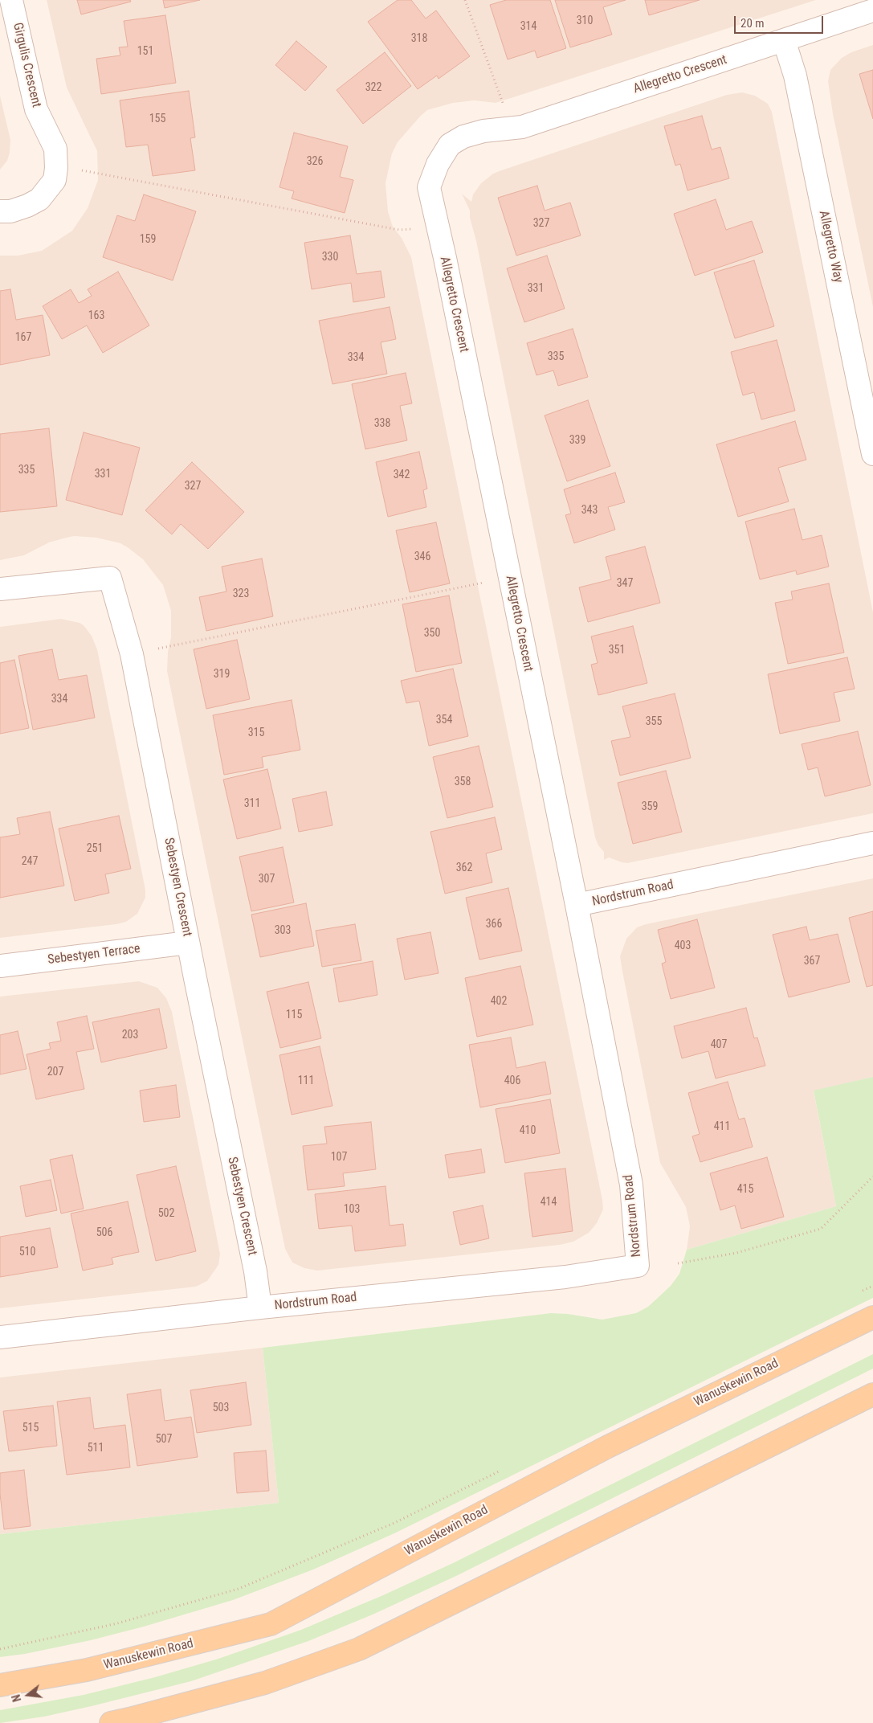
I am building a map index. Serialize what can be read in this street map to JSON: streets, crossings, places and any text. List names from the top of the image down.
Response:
{
  "streets": {
    "main road": ["Wanuskewin Road"],
    "street": [
      "Girgulis Crescent",
      "Allegretto Crescent",
      "Allegretto Way",
      "Sebestyen Crescent",
      "Nordstrum Road",
      "Sebestyen Terrace"
    ]
  },
  "crossings": [
    ["Allegretto Crescent", "Allegretto Way"],
    ["Allegretto Crescent", "Nordstrum Road"],
    ["Sebestyen Crescent", "Nordstrum Road"],
    ["Sebestyen Crescent", "Sebestyen Terrace"]
  ],
  "house_numbers": [
    "310",
    "314",
    "318",
    "151",
    "322",
    "155",
    "326",
    "327",
    "159",
    "330",
    "331",
    "163",
    "167",
    "335",
    "334",
    "338",
    "339",
    "335",
    "331",
    "342",
    "327",
    "343",
    "346",
    "347",
    "323",
    "350",
    "351",
    "319",
    "334",
    "354",
    "355",
    "315",
    "358",
    "311",
    "359",
    "251",
    "247",
    "362",
    "307",
    "366",
    "303",
    "403",
    "367",
    "402",
    "115",
    "203",
    "407",
    "207",
    "111",
    "406",
    "411",
    "410",
    "107",
    "415",
    "414",
    "103",
    "502",
    "506",
    "510",
    "503",
    "515",
    "507",
    "511"
  ],
  "scale_bar": "20 m",
  "north": "left"
}
